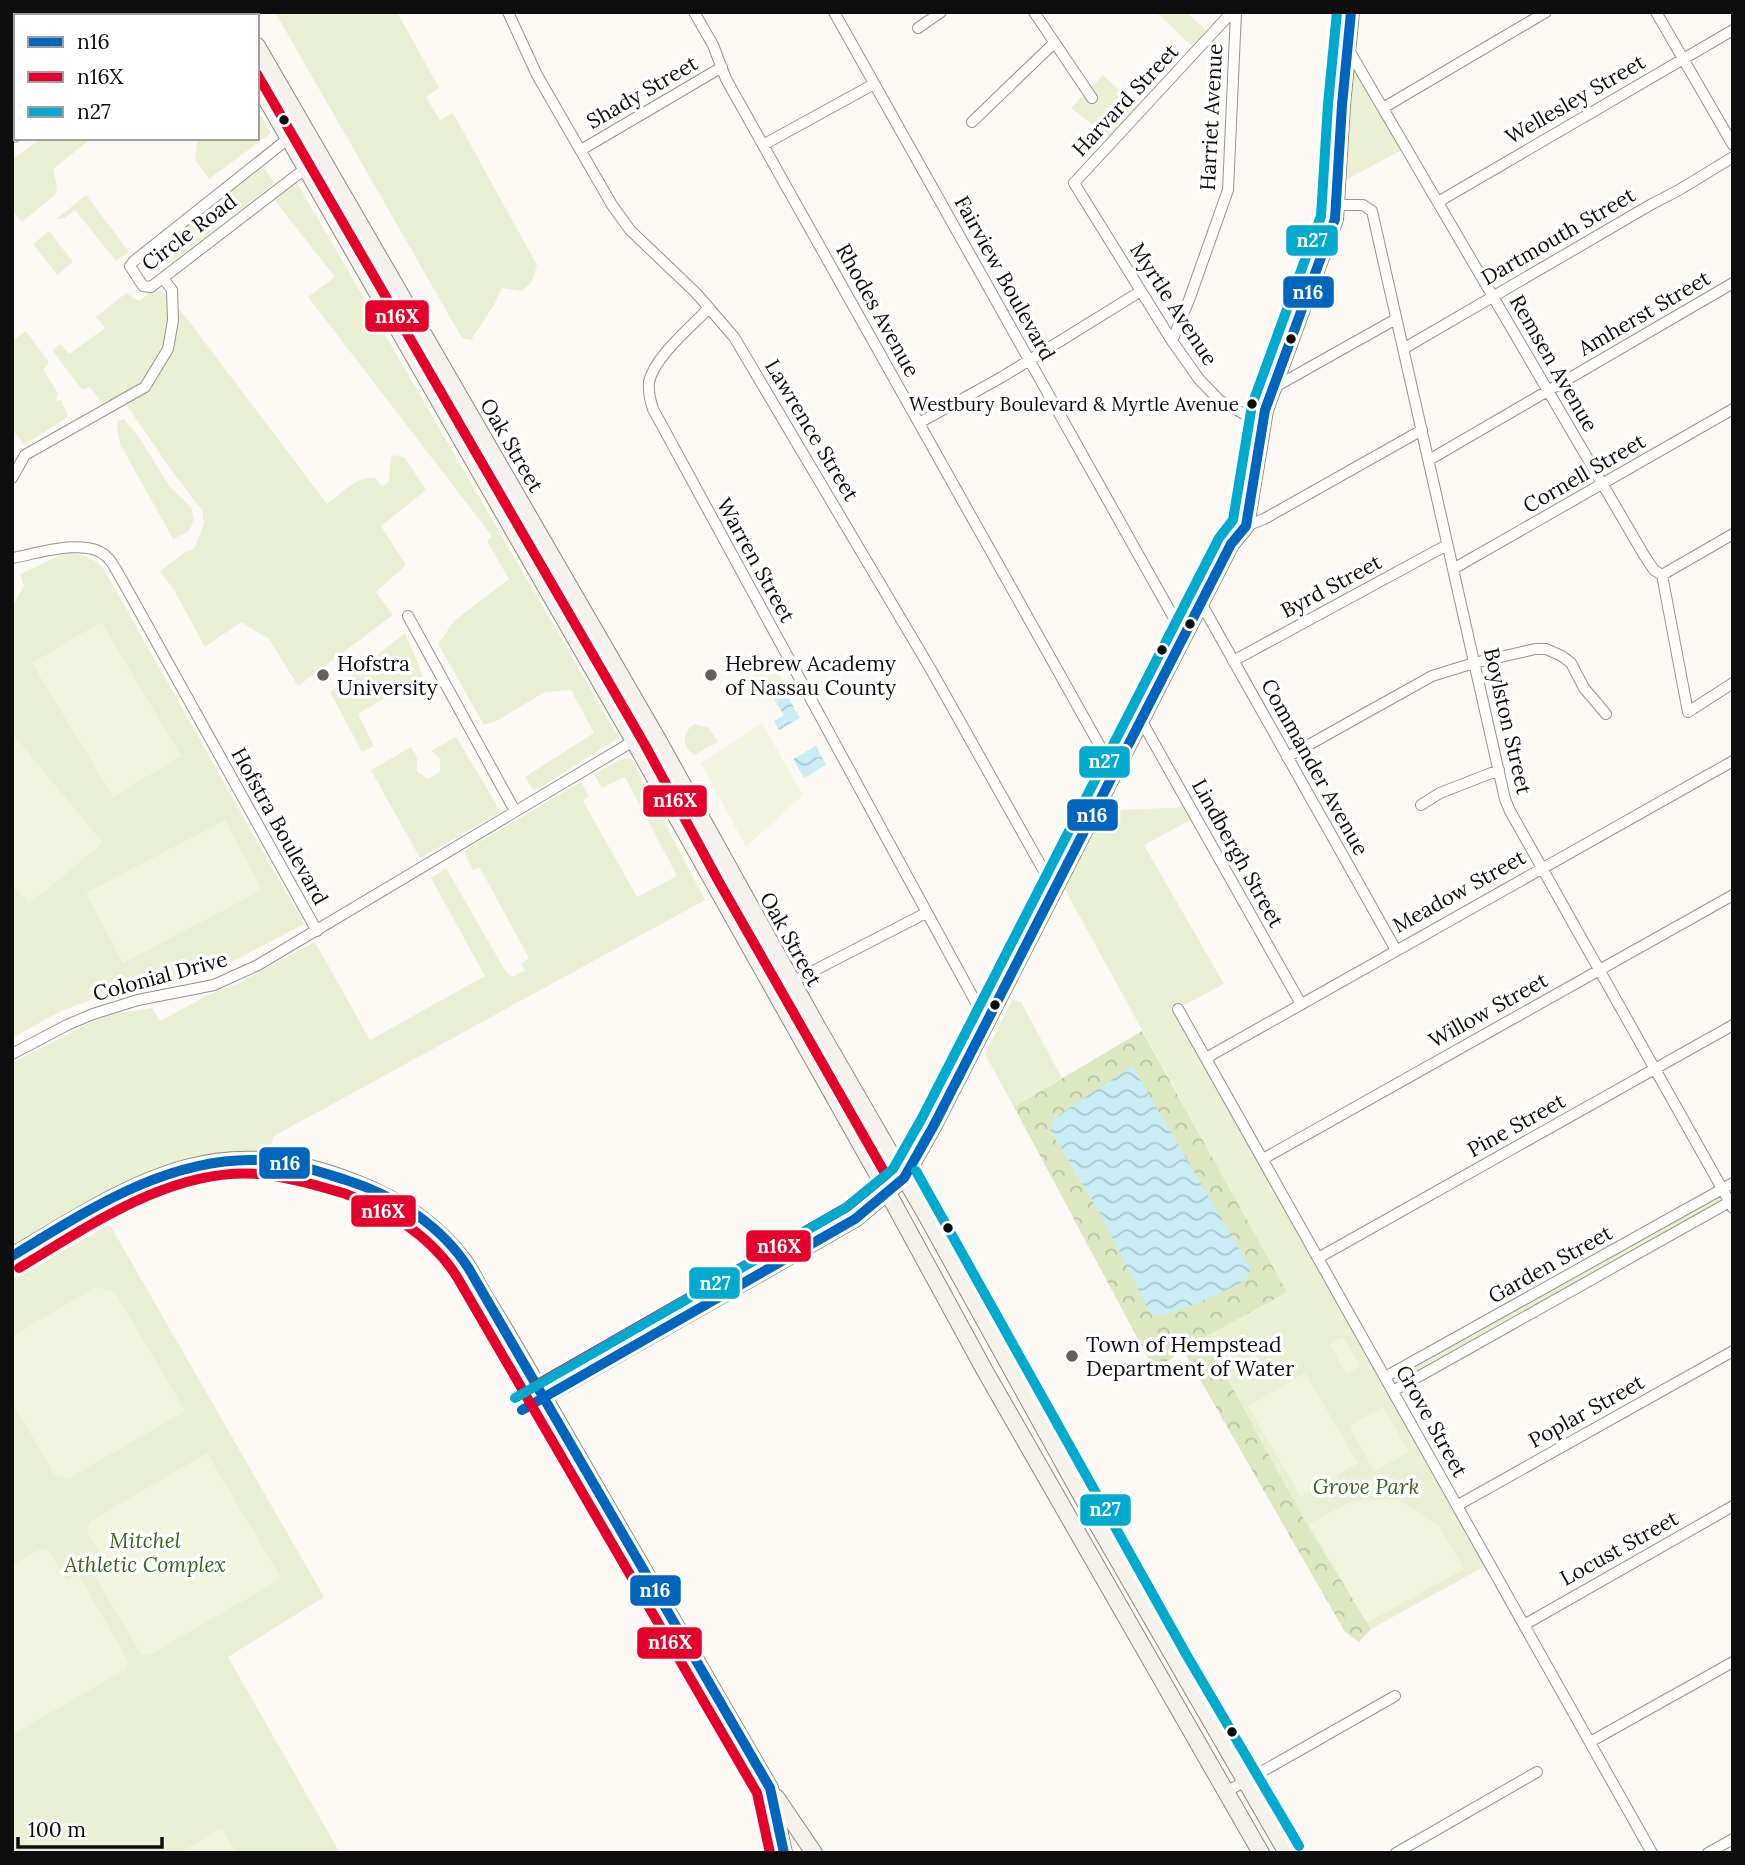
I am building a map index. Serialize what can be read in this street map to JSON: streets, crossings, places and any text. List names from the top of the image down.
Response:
{
  "streets": {
    "street": [
      "Shady Street",
      "Wellesley Street",
      "Harvard Street",
      "Harriet Avenue",
      "Circle Road",
      "Dartmouth Street",
      "Fairview Boulevard",
      "Myrtle Avenue",
      "Rhodes Avenue",
      "Amherst Street",
      "Remsen Avenue",
      "Lawrence Street",
      "Oak Street",
      "Cornell Street",
      "Warren Street",
      "Byrd Street",
      "Boylston Street",
      "Commander Avenue",
      "Hofstra Boulevard",
      "Lindbergh Street",
      "Meadow Street",
      "Colonial Drive",
      "Willow Street",
      "Pine Street",
      "Garden Street",
      "Poplar Street",
      "Grove Street",
      "Locust Street"
    ]
  },
  "crossings": [
    ["Shady Street", "Rhodes Avenue"],
    ["Shady Street", "Lawrence Street"],
    ["Wellesley Street", "Remsen Avenue"],
    ["Harvard Street", "Harriet Avenue"],
    ["Harvard Street", "Myrtle Avenue"],
    ["Harriet Avenue", "Myrtle Avenue"],
    ["Circle Road", "Oak Street"],
    ["Dartmouth Street", "Remsen Avenue"],
    ["Dartmouth Street", "Boylston Street"],
    ["Amherst Street", "Remsen Avenue"],
    ["Amherst Street", "Boylston Street"],
    ["Remsen Avenue", "Cornell Street"],
    ["Lawrence Street", "Warren Street"],
    ["Oak Street", "Hofstra Boulevard"],
    ["Cornell Street", "Boylston Street"],
    ["Byrd Street", "Boylston Street"],
    ["Byrd Street", "Commander Avenue"],
    ["Boylston Street", "Meadow Street"],
    ["Boylston Street", "Willow Street"],
    ["Boylston Street", "Pine Street"],
    ["Boylston Street", "Garden Street"],
    ["Commander Avenue", "Meadow Street"],
    ["Hofstra Boulevard", "Colonial Drive"],
    ["Lindbergh Street", "Meadow Street"],
    ["Meadow Street", "Grove Street"],
    ["Willow Street", "Grove Street"],
    ["Pine Street", "Grove Street"],
    ["Garden Street", "Grove Street"],
    ["Poplar Street", "Grove Street"],
    ["Grove Street", "Locust Street"]
  ],
  "parks": ["Grove Park", "Mitchel Athletic Complex"],
  "places": [
    "Westbury Boulevard & Myrtle Avenue",
    "Hofstra University",
    "Hebrew Academy of Nassau County",
    "Town of Hempstead Department of Water"
  ],
  "lines": ["transit line n16", "transit line n27", "transit line n16X"],
  "legend": ["n16", "n16X", "n27"],
  "scale_bar": "100 m"
}
